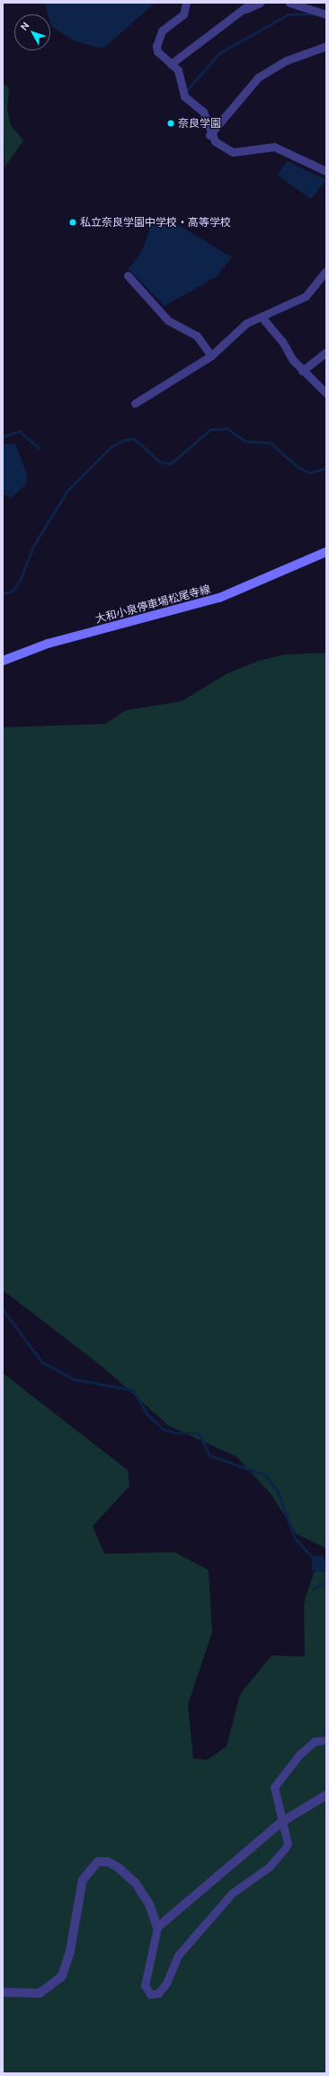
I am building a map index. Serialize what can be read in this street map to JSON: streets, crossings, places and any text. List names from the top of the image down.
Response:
{
  "streets": {
    "main road": ["大和小泉停車場松尾寺線"]
  },
  "places": ["奈良学園", "私立奈良学園中学校・高等学校"],
  "north": "top left"
}
